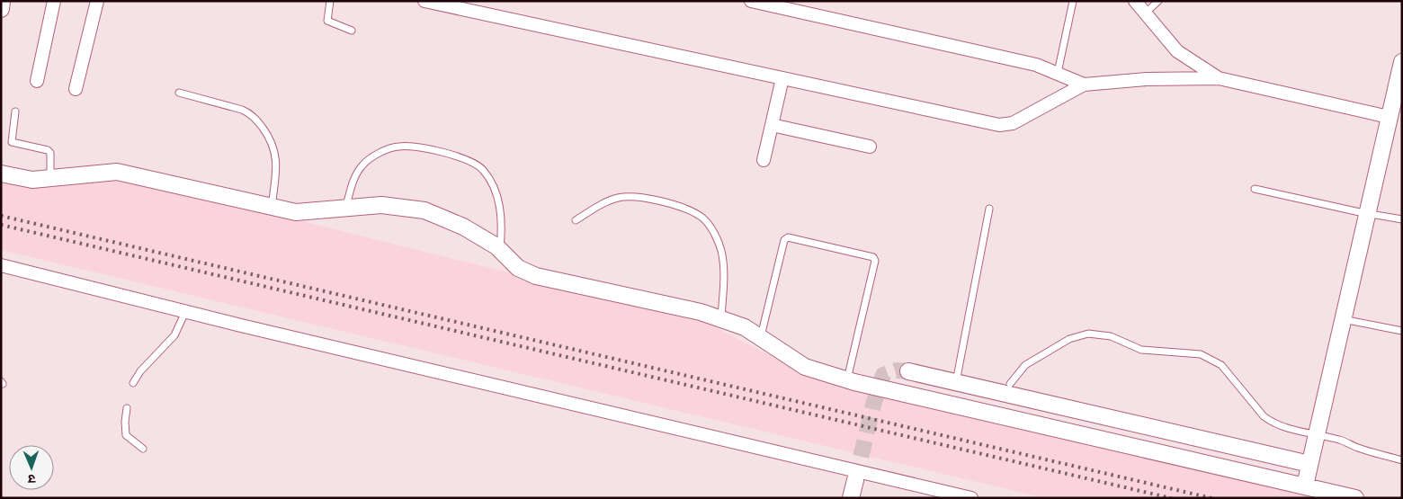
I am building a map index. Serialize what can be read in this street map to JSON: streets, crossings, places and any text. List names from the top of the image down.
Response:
{
  "north": "bottom"
}
